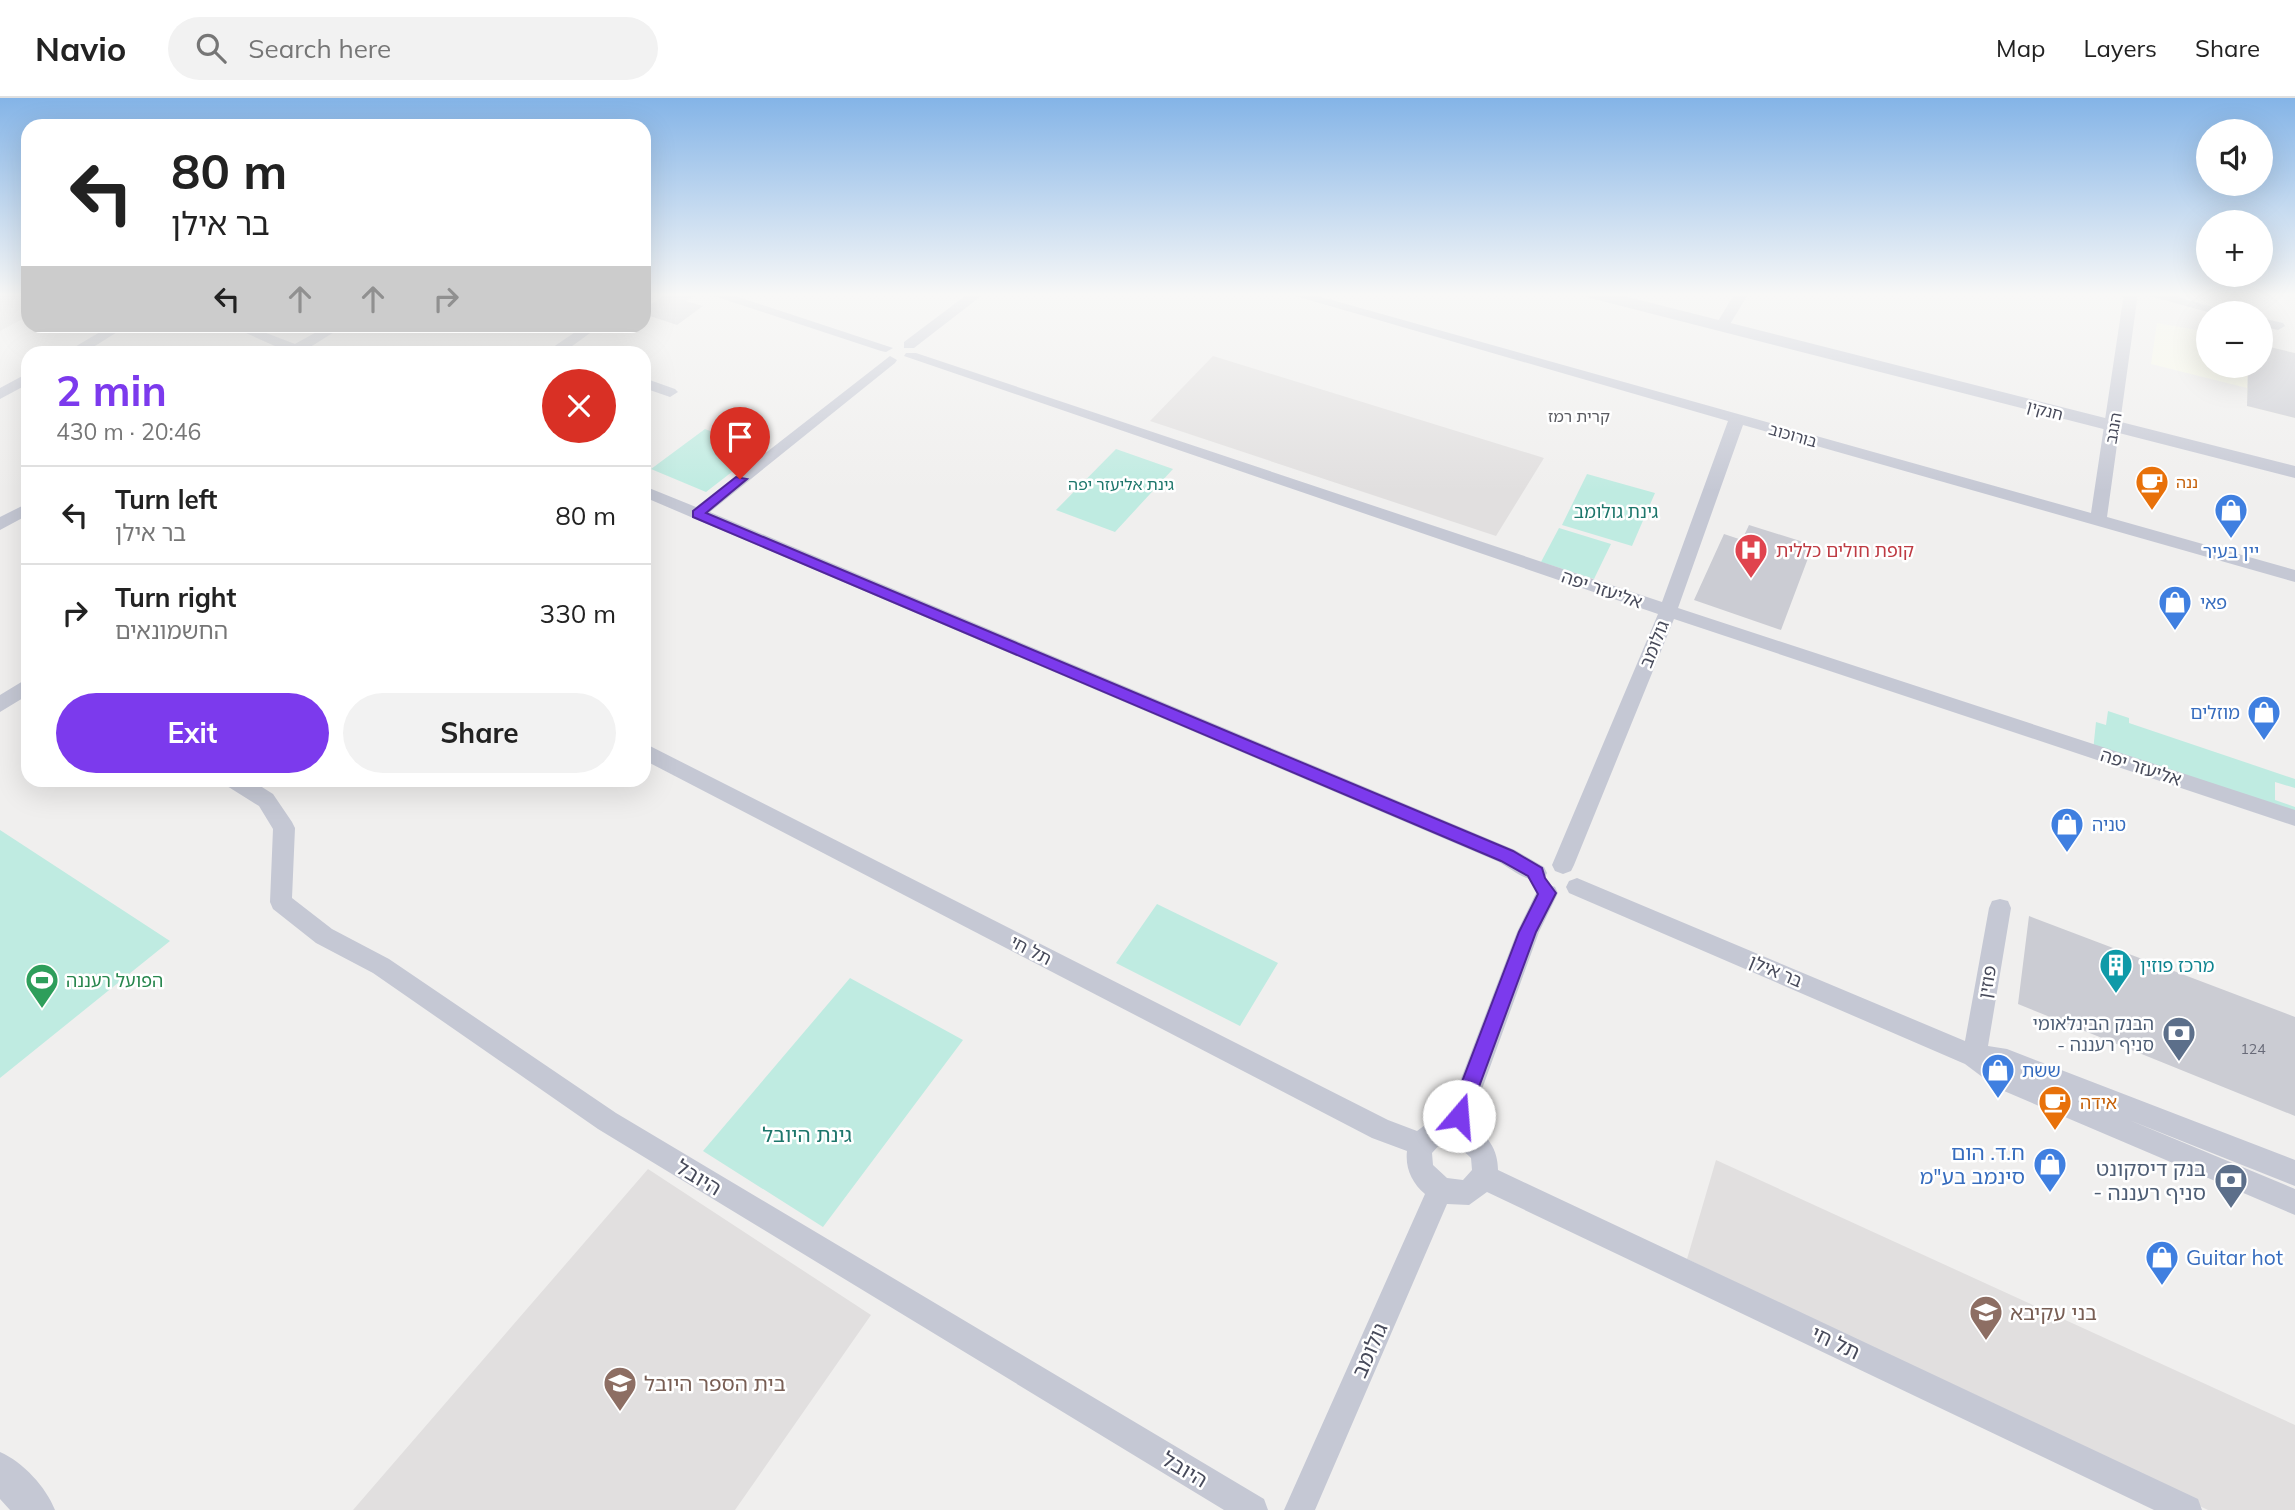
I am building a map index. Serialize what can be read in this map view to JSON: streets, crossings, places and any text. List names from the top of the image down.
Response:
{
  "streets": {
    "street": [
      "חנקין",
      "הנגב",
      "בורוכוב",
      "אליעזר יפה",
      "גולומב",
      "תל חי",
      "בר אילן",
      "פוזין",
      "היובל"
    ]
  },
  "crossings": [
    ["חנקין", "הנגב"],
    ["הנגב", "בורוכוב"],
    ["בורוכוב", "גולומב"],
    ["אליעזר יפה", "גולומב"],
    ["גולומב", "תל חי"],
    ["גולומב", "בר אילן"],
    ["בר אילן", "פוזין"]
  ],
  "districts": ["קרית רמז"],
  "parks": ["גינת אליעזר יפה", "גינת גולומב", "גינת היובל"],
  "places": {
    "cafe": ["ננה", "אידה"],
    "shop": [
      "יין בעיר",
      "פאי",
      "מוזלים",
      "טניה",
      "ששת",
      "ח.ד. הום סינמב בע\"מ",
      "Guitar hot"
    ],
    "hospital": ["קופת חולים כללית"],
    "building": ["מרכז פוזין"],
    "sports": ["הפועל רעננה"],
    "bank": ["הבנק הבינלאומי - סניף רעננה", "בנק דיסקונט - סניף רעננה"],
    "school or university": ["בני עקיבא", "בית הספר היובל"]
  },
  "house_numbers": ["124"],
  "page": {
    "header": "Navio",
    "search": "Search here",
    "nav": ["Map", "Layers", "Share"],
    "map_buttons": ["+", "−"],
    "turn": ["80 m", "בר אילן"],
    "heading": ["2 min", "430 m · 20:46"],
    "list": [
      {
        "name": "Turn left",
        "note": "בר אילן",
        "value": "80 m"
      },
      {
        "name": "Turn right",
        "note": "החשמונאים",
        "value": "330 m"
      }
    ],
    "buttons": ["Exit", "Share"]
  }
}
